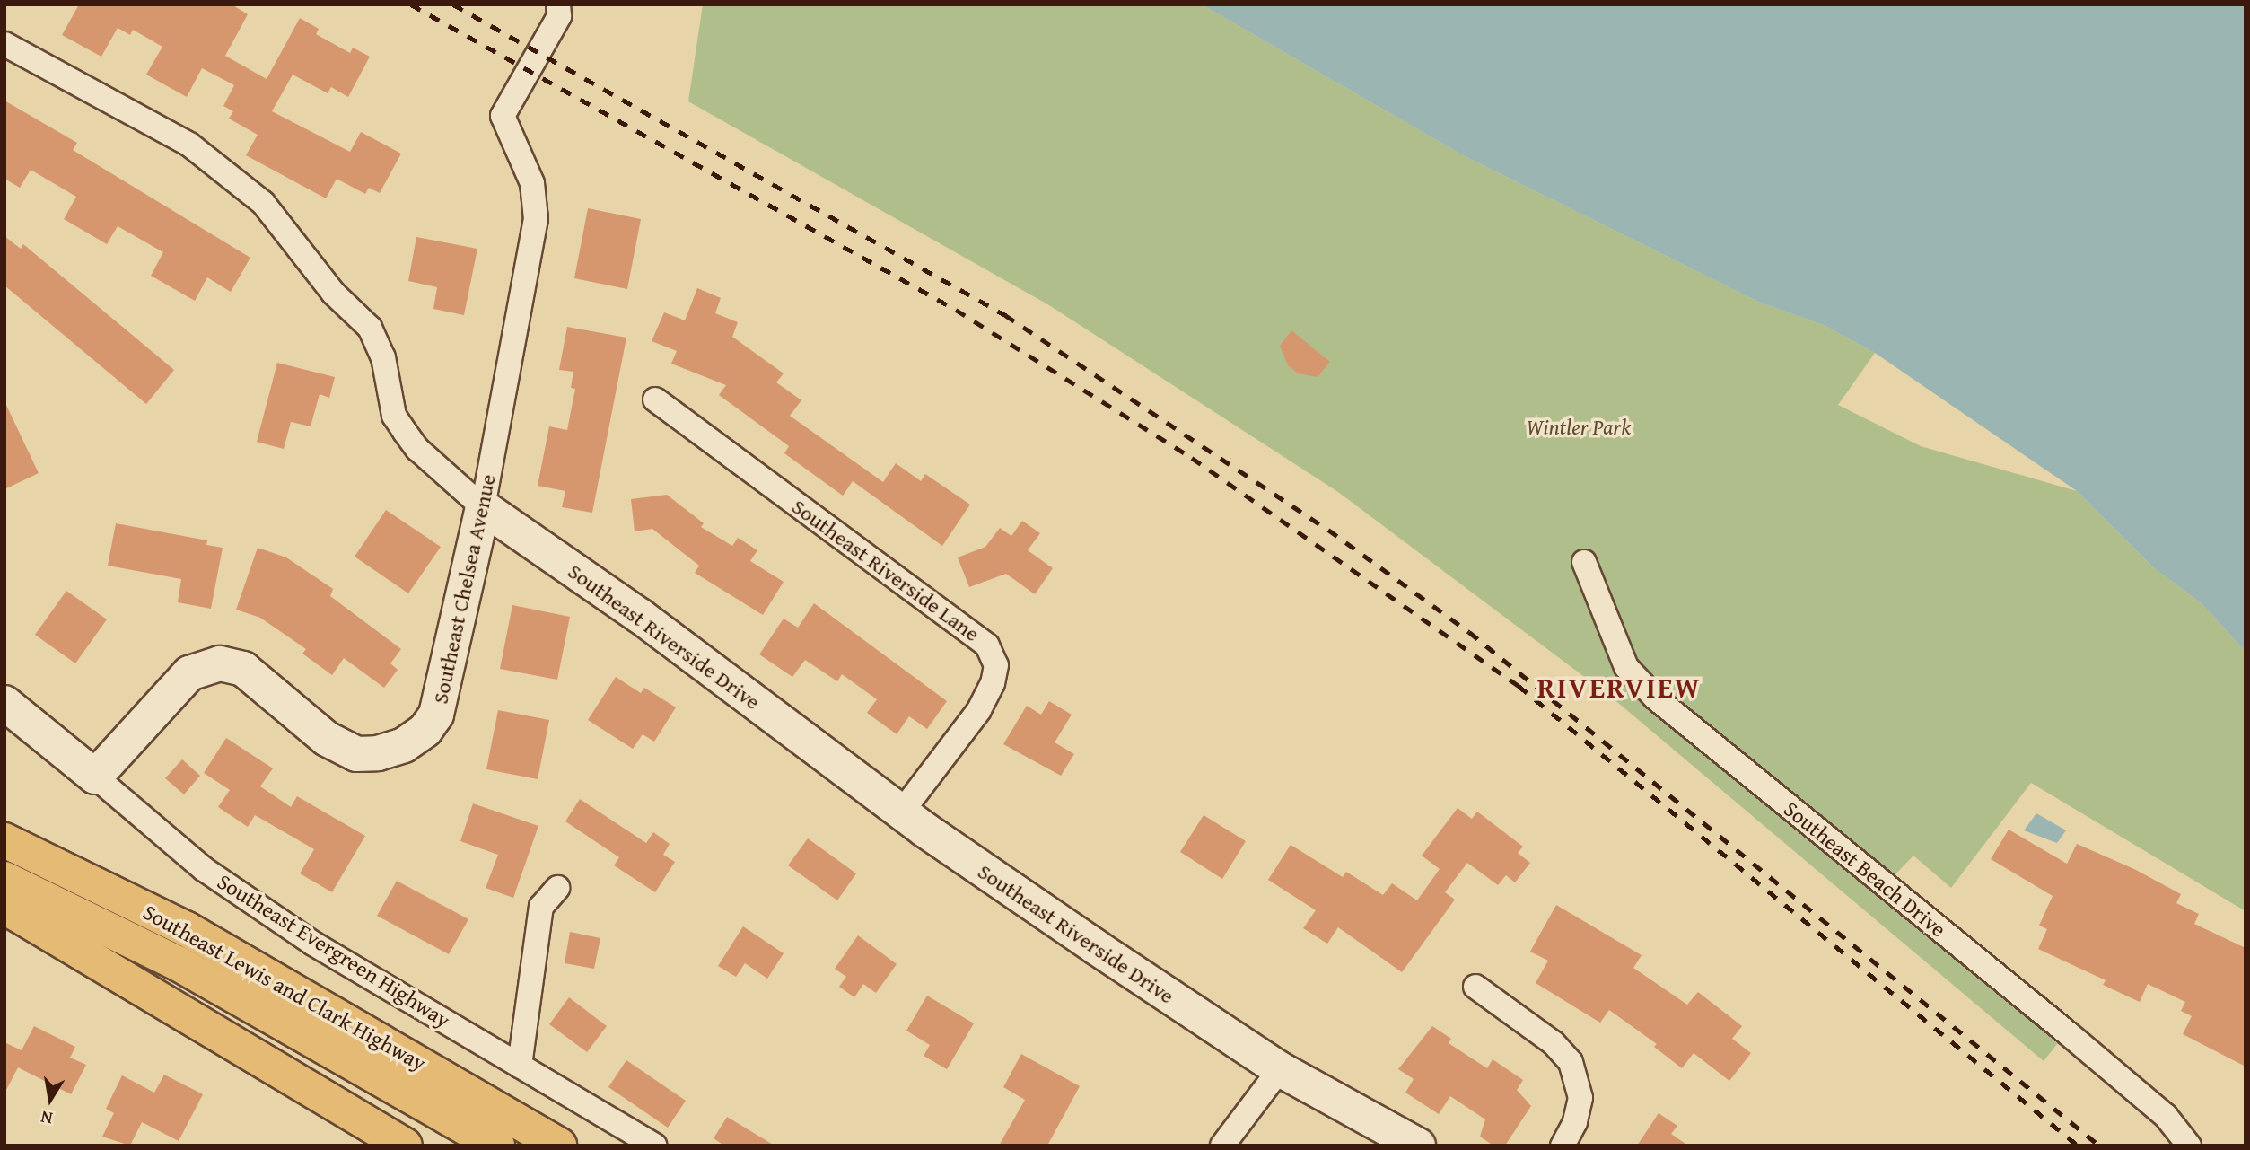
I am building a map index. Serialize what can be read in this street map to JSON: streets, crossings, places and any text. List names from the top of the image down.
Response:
{
  "streets": {
    "highway": ["Southeast Lewis and Clark Highway"],
    "street": [
      "Southeast Riverside Lane",
      "Southeast Chelsea Avenue",
      "Southeast Riverside Drive",
      "Southeast Beach Drive",
      "Southeast Evergreen Highway"
    ]
  },
  "crossings": [
    ["Southeast Riverside Lane", "Southeast Riverside Drive"],
    ["Southeast Chelsea Avenue", "Southeast Riverside Drive"],
    ["Southeast Chelsea Avenue", "Southeast Evergreen Highway"]
  ],
  "districts": ["RIVERVIEW"],
  "parks": ["Wintler Park"],
  "north": "bottom"
}
